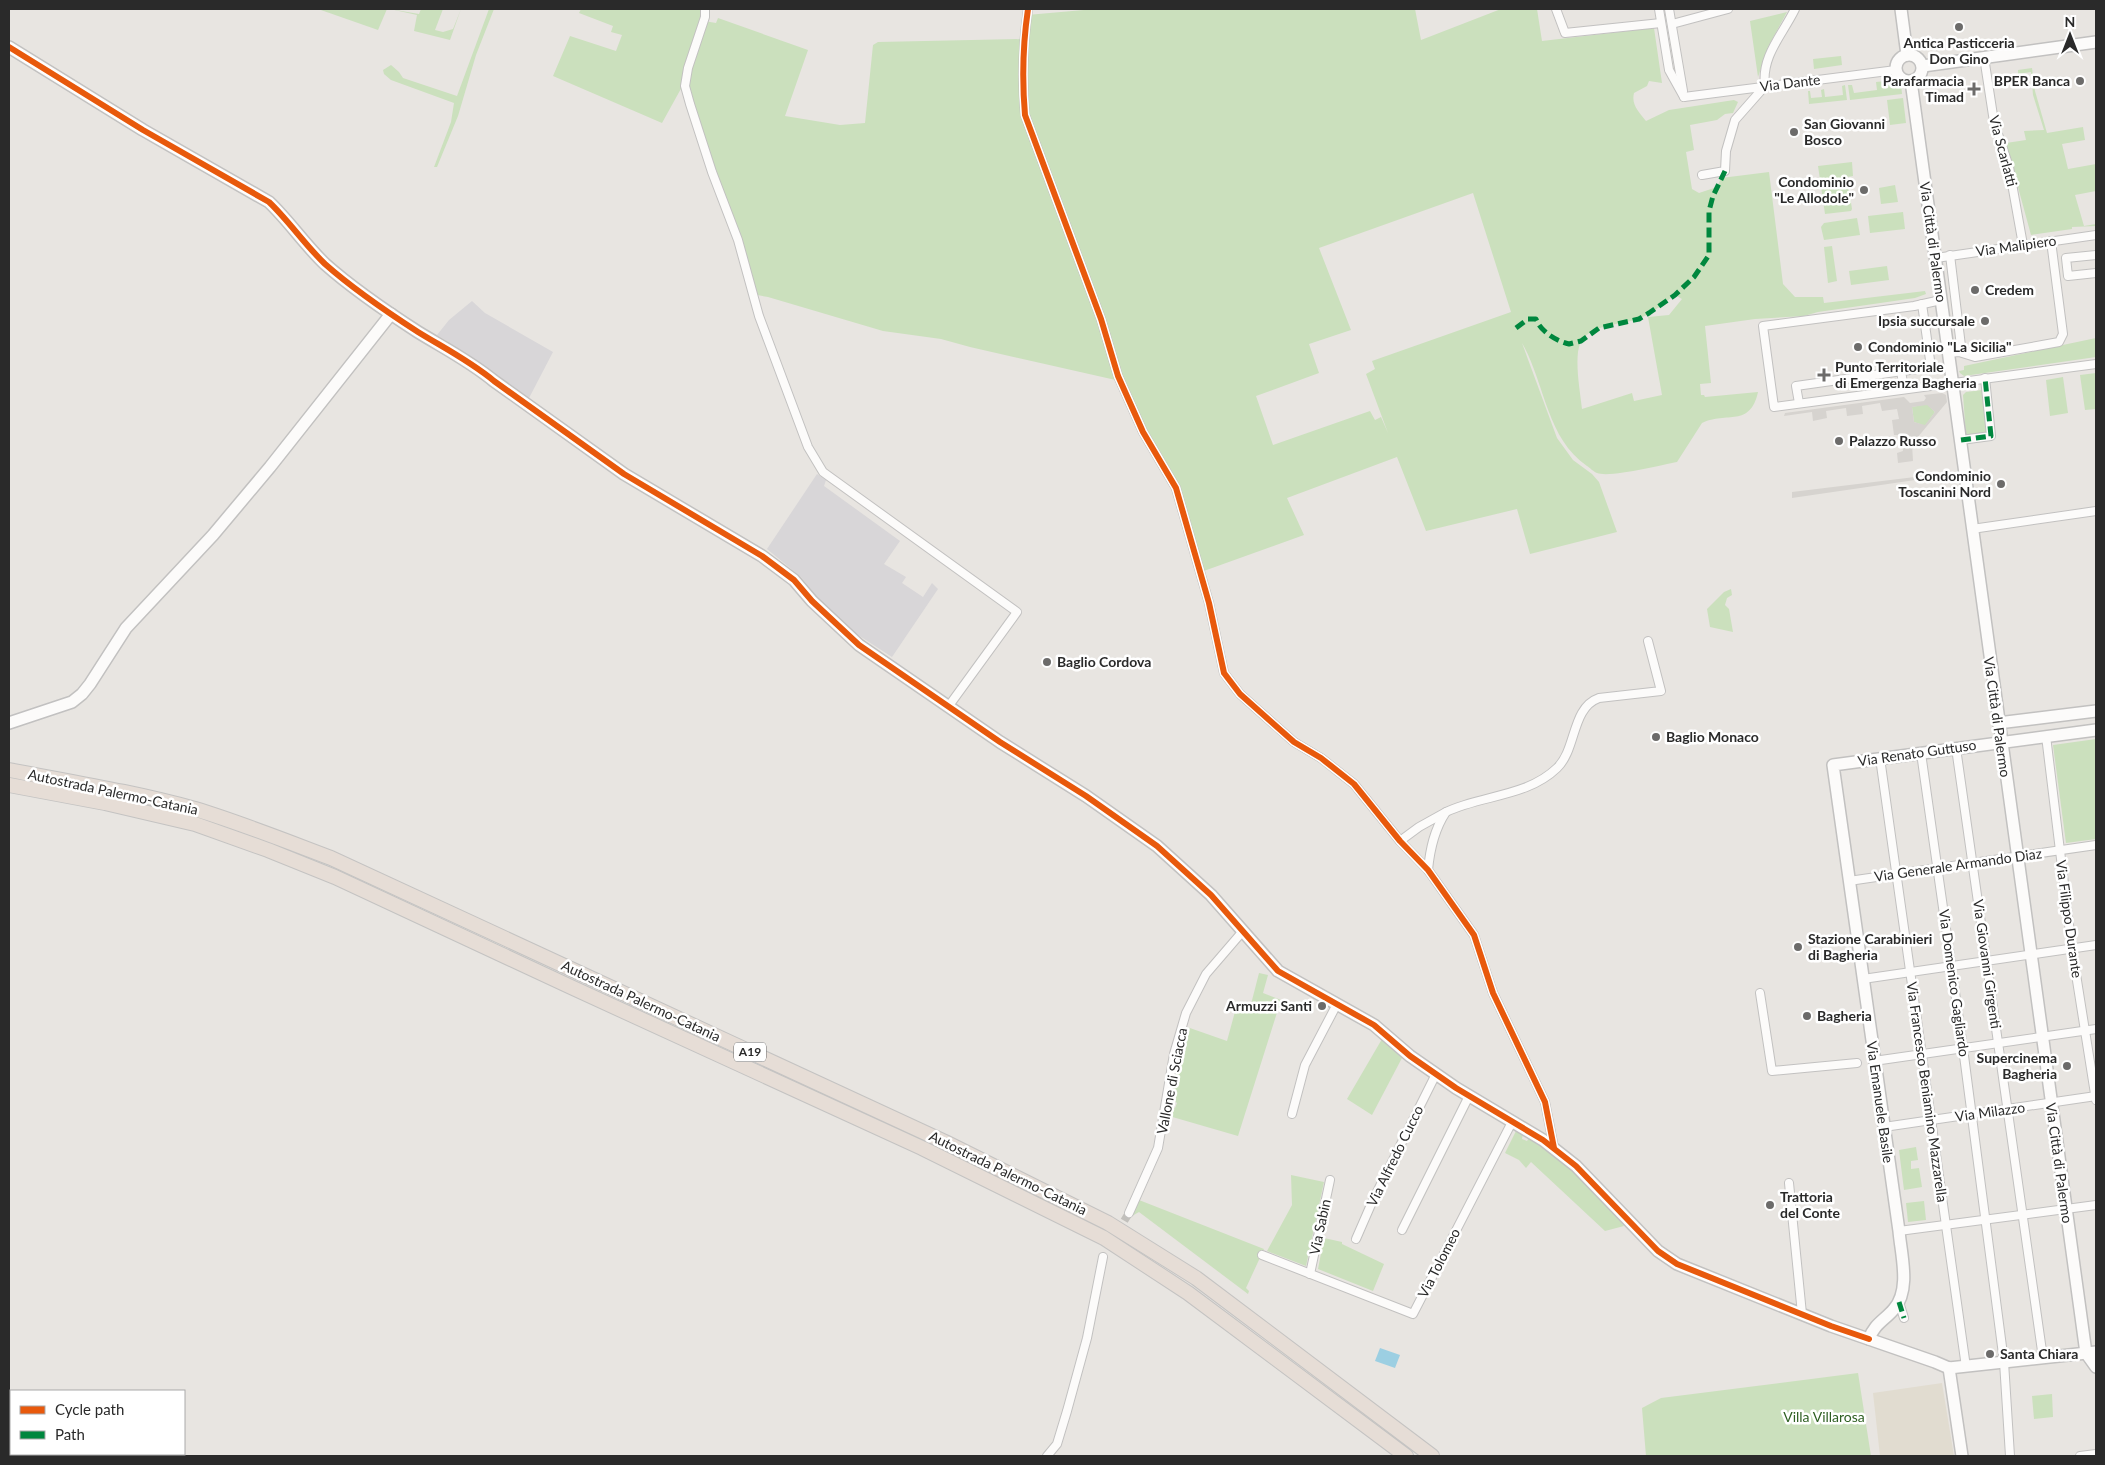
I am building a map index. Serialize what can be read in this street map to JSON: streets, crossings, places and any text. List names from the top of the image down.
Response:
{
  "streets": {
    "highway": ["Autostrada Palermo-Catania", "A19"],
    "street": [
      "Via Dante",
      "Via Scarlatti",
      "Via Città di Palermo",
      "Via Malipiero",
      "Via Renato Guttuso",
      "Via Generale Armando Diaz",
      "Via Filippo Durante",
      "Via Giovanni Girgenti",
      "Via Domenico Gagliardo",
      "Vallone di Sciacca",
      "Via Francesco Beniamino Mazzarella",
      "Via Emanuele Basile",
      "Via Milazzo",
      "Via Alfredo Cucco",
      "Via Sabin",
      "Via Tolomeo"
    ]
  },
  "crossings": [
    ["Via Dante", "Via Città di Palermo"],
    ["Via Scarlatti", "Via Malipiero"],
    ["Via Città di Palermo", "Via Malipiero"],
    ["Via Città di Palermo", "Via Renato Guttuso"],
    ["Via Città di Palermo", "Via Generale Armando Diaz"],
    ["Via Città di Palermo", "Via Milazzo"],
    ["Via Renato Guttuso", "Via Filippo Durante"],
    ["Via Renato Guttuso", "Via Giovanni Girgenti"],
    ["Via Renato Guttuso", "Via Domenico Gagliardo"],
    ["Via Renato Guttuso", "Via Francesco Beniamino Mazzarella"],
    ["Via Renato Guttuso", "Via Emanuele Basile"],
    ["Via Generale Armando Diaz", "Via Filippo Durante"],
    ["Via Generale Armando Diaz", "Via Giovanni Girgenti"],
    ["Via Generale Armando Diaz", "Via Domenico Gagliardo"],
    ["Via Generale Armando Diaz", "Via Francesco Beniamino Mazzarella"],
    ["Via Generale Armando Diaz", "Via Emanuele Basile"],
    ["Via Filippo Durante", "Via Milazzo"],
    ["Via Giovanni Girgenti", "Via Milazzo"],
    ["Via Domenico Gagliardo", "Via Milazzo"],
    ["Via Francesco Beniamino Mazzarella", "Via Milazzo"],
    ["Via Emanuele Basile", "Via Milazzo"],
    ["Via Sabin", "Via Tolomeo"]
  ],
  "parks": ["Villa Villarosa"],
  "places": {
    "other": [
      "Antica Pasticceria Don Gino",
      "BPER Banca",
      "San Giovanni Bosco",
      "Condominio \"Le Allodole\"",
      "Credem",
      "Ipsia succursale",
      "Condominio \"La Sicilia\"",
      "Palazzo Russo",
      "Condominio Toscanini Nord",
      "Baglio Cordova",
      "Baglio Monaco",
      "Stazione Carabinieri di Bagheria",
      "Armuzzi Santi",
      "Bagheria",
      "Supercinema Bagheria",
      "Trattoria del Conte",
      "Santa Chiara"
    ],
    "health": ["Parafarmacia Timad", "Punto Territoriale di Emergenza Bagheria"]
  },
  "legend": ["Cycle path", "Path"],
  "north": "top"
}
